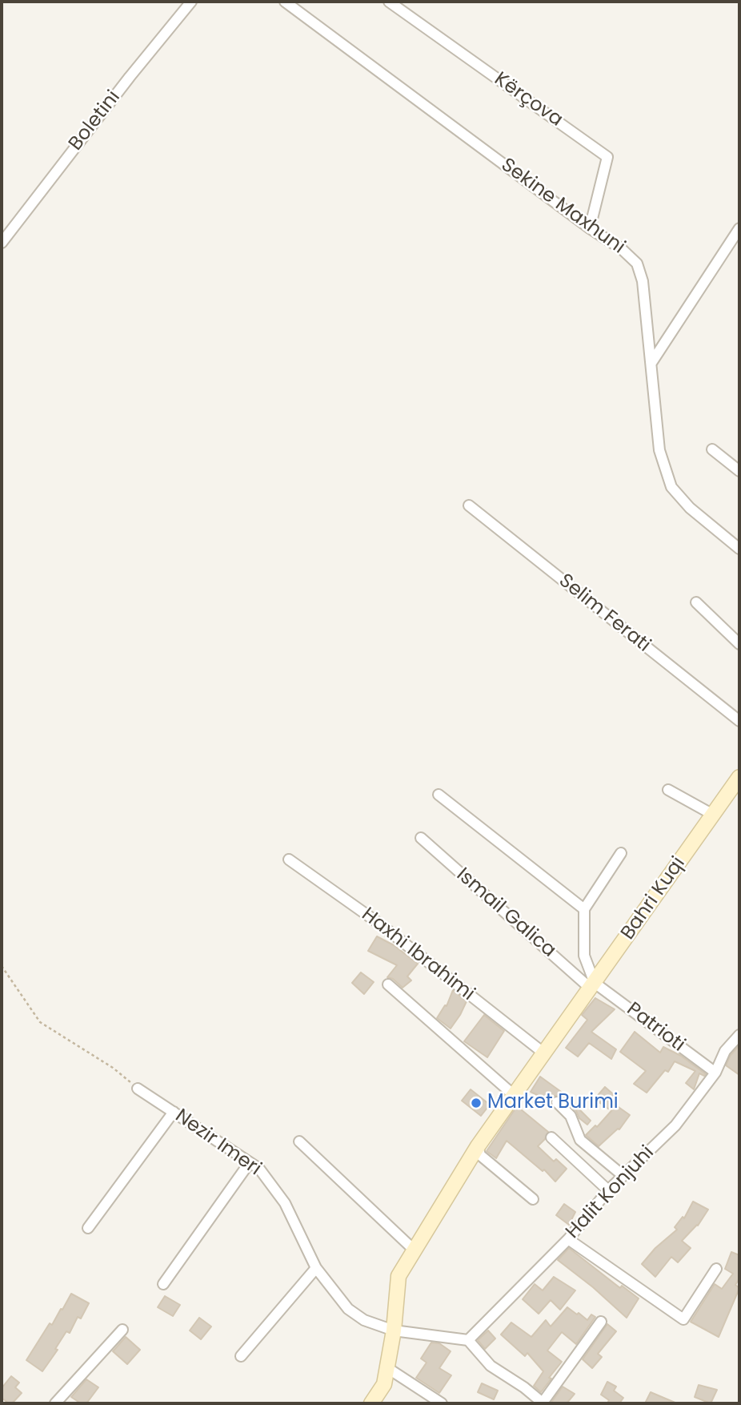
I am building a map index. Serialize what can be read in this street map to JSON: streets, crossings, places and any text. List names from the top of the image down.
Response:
{
  "streets": {
    "street": [
      "Kërçova",
      "Boletini",
      "Sekine Maxhuni",
      "Selim Ferati",
      "Bahri Kuqi",
      "Ismail Galica",
      "Haxhi Ibrahimi",
      "Patrioti",
      "Nezir Imeri",
      "Halit Konjuhi"
    ]
  },
  "crossings": [
    ["Kërçova", "Sekine Maxhuni"],
    ["Bahri Kuqi", "Ismail Galica"],
    ["Bahri Kuqi", "Haxhi Ibrahimi"],
    ["Bahri Kuqi", "Patrioti"],
    ["Bahri Kuqi", "Nezir Imeri"],
    ["Ismail Galica", "Patrioti"],
    ["Patrioti", "Halit Konjuhi"],
    ["Nezir Imeri", "Halit Konjuhi"]
  ],
  "places": ["Market Burimi"]
}
